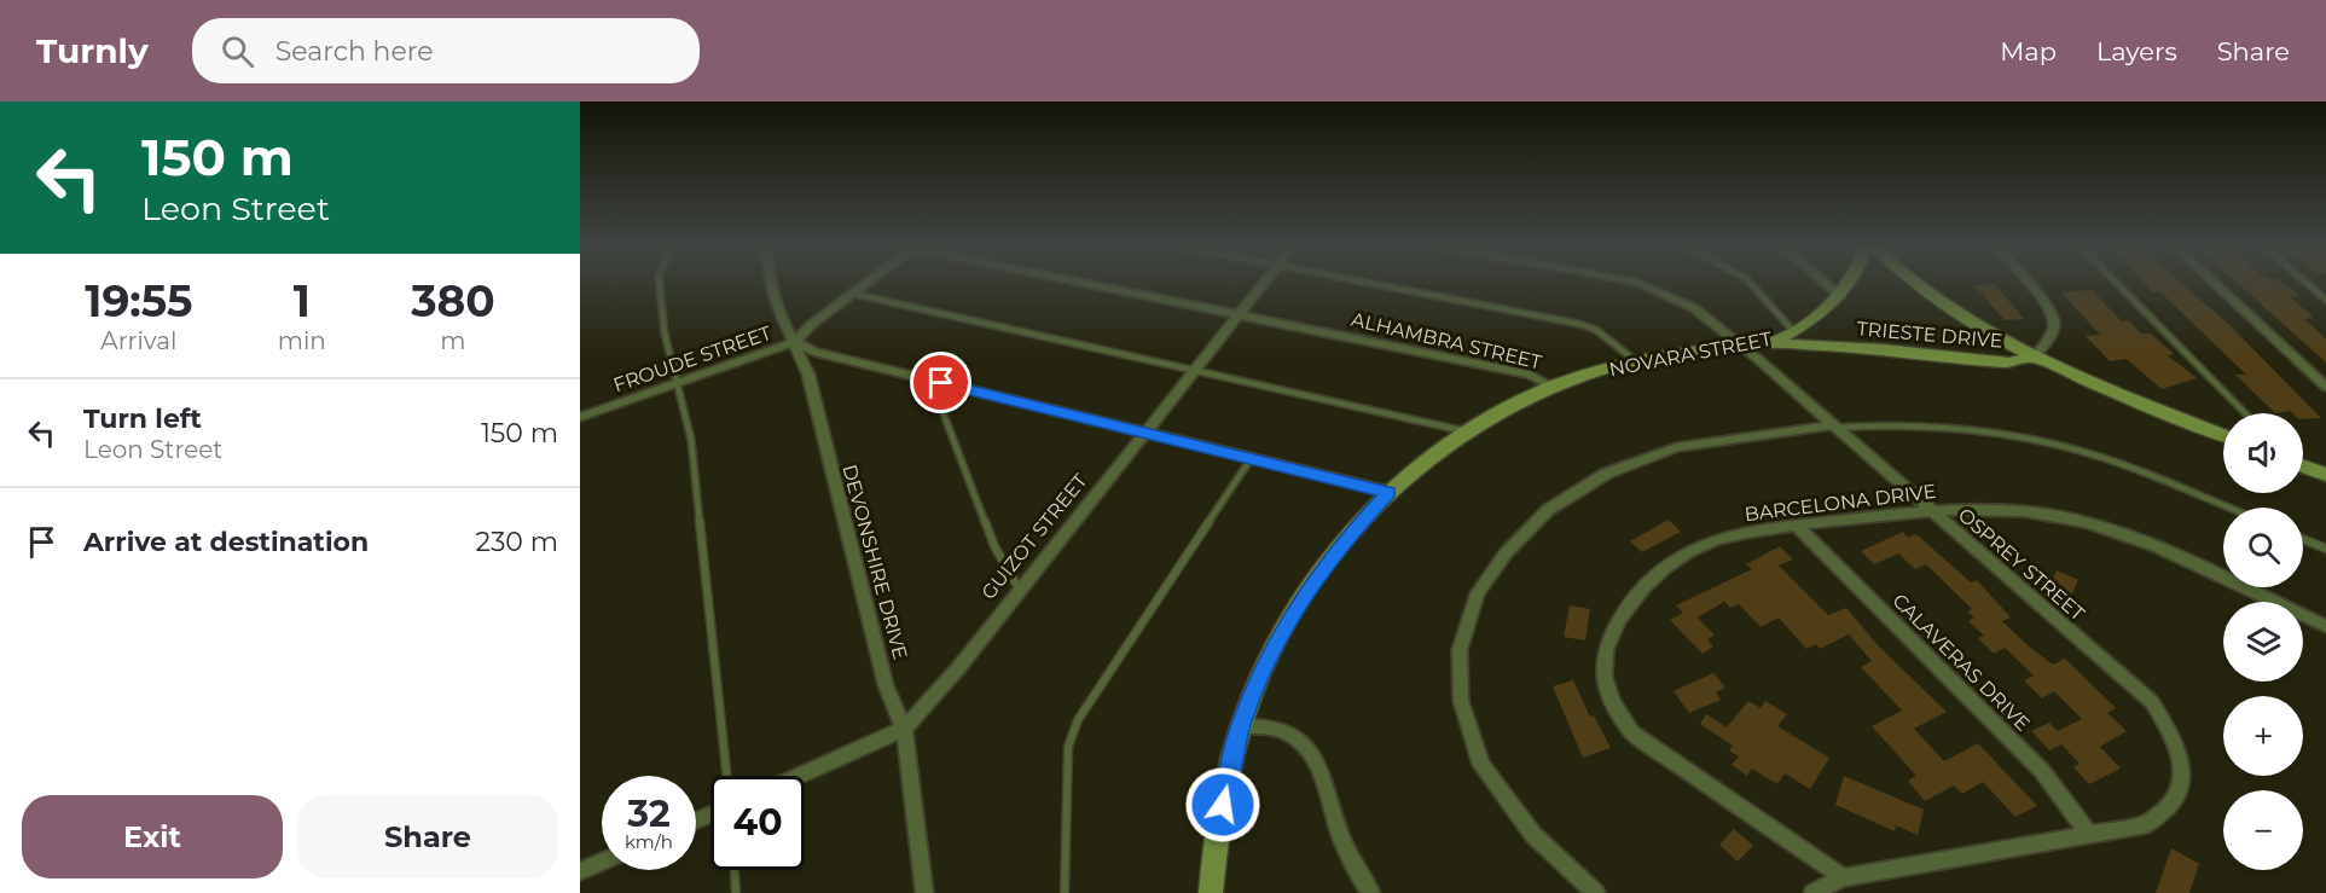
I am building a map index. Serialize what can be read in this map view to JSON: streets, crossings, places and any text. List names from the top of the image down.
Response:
{
  "streets": {
    "street": [
      "TRIESTE DRIVE",
      "ALHAMBRA STREET",
      "NOVARA STREET",
      "FROUDE STREET",
      "BARCELONA DRIVE",
      "GUIZOT STREET",
      "DEVONSHIRE DRIVE",
      "OSPREY STREET",
      "CALAVERAS DRIVE"
    ]
  },
  "crossings": [
    ["TRIESTE DRIVE", "NOVARA STREET"],
    ["ALHAMBRA STREET", "NOVARA STREET"],
    ["ALHAMBRA STREET", "GUIZOT STREET"],
    ["NOVARA STREET", "OSPREY STREET"],
    ["FROUDE STREET", "DEVONSHIRE DRIVE"],
    ["BARCELONA DRIVE", "OSPREY STREET"],
    ["BARCELONA DRIVE", "CALAVERAS DRIVE"],
    ["GUIZOT STREET", "DEVONSHIRE DRIVE"],
    ["OSPREY STREET", "CALAVERAS DRIVE"]
  ],
  "page": {
    "header": "Turnly",
    "search": "Search here",
    "nav": ["Map", "Layers", "Share"],
    "turn": ["150 m", "Leon Street"],
    "eta": [
      "19:55",
      "Arrival",
      "1",
      "min",
      "380",
      "m"
    ],
    "list": [
      {
        "name": "Turn left",
        "note": "Leon Street",
        "value": "150 m"
      },
      {
        "name": "Arrive at destination",
        "value": "230 m"
      }
    ],
    "map_buttons": ["+", "−"],
    "speed": "32 km/h",
    "limit": "40",
    "buttons": ["Exit", "Share"]
  }
}
